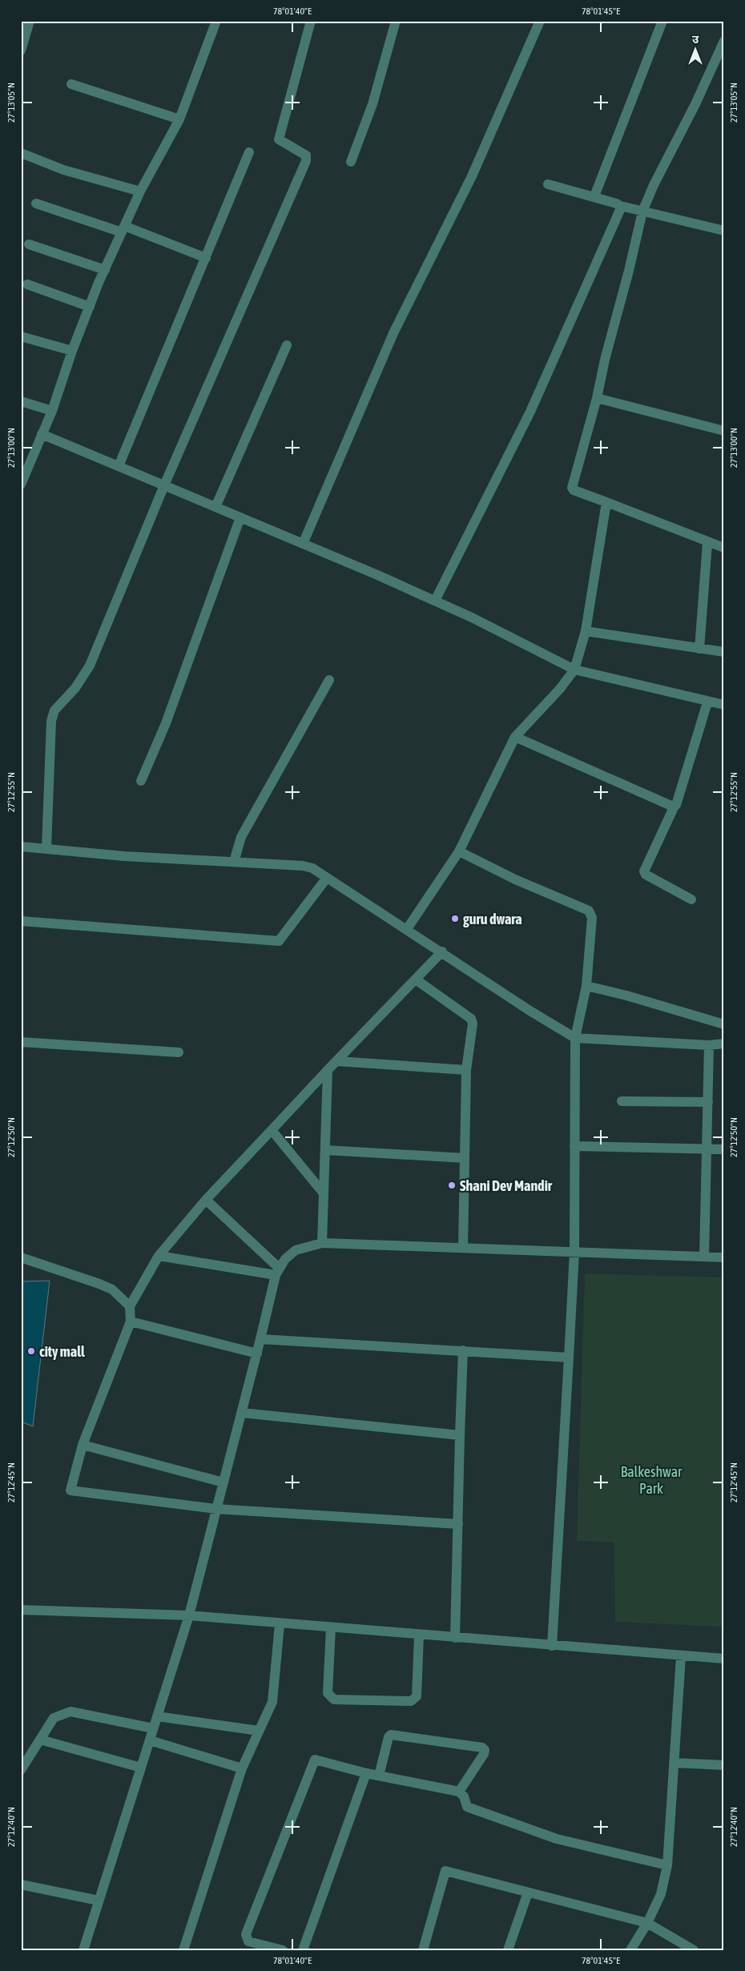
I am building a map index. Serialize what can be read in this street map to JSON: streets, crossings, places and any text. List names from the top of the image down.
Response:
{
  "parks": ["Balkeshwar Park"],
  "places": ["guru dwara", "Shani Dev Mandir", "city mall"],
  "north": "top",
  "coordinates": [
    "78°01'40\"E",
    "78°01'45\"E",
    "27°13'05\"N",
    "27°13'00\"N",
    "27°12'55\"N",
    "27°12'50\"N",
    "27°12'45\"N",
    "27°12'40\"N"
  ]
}
